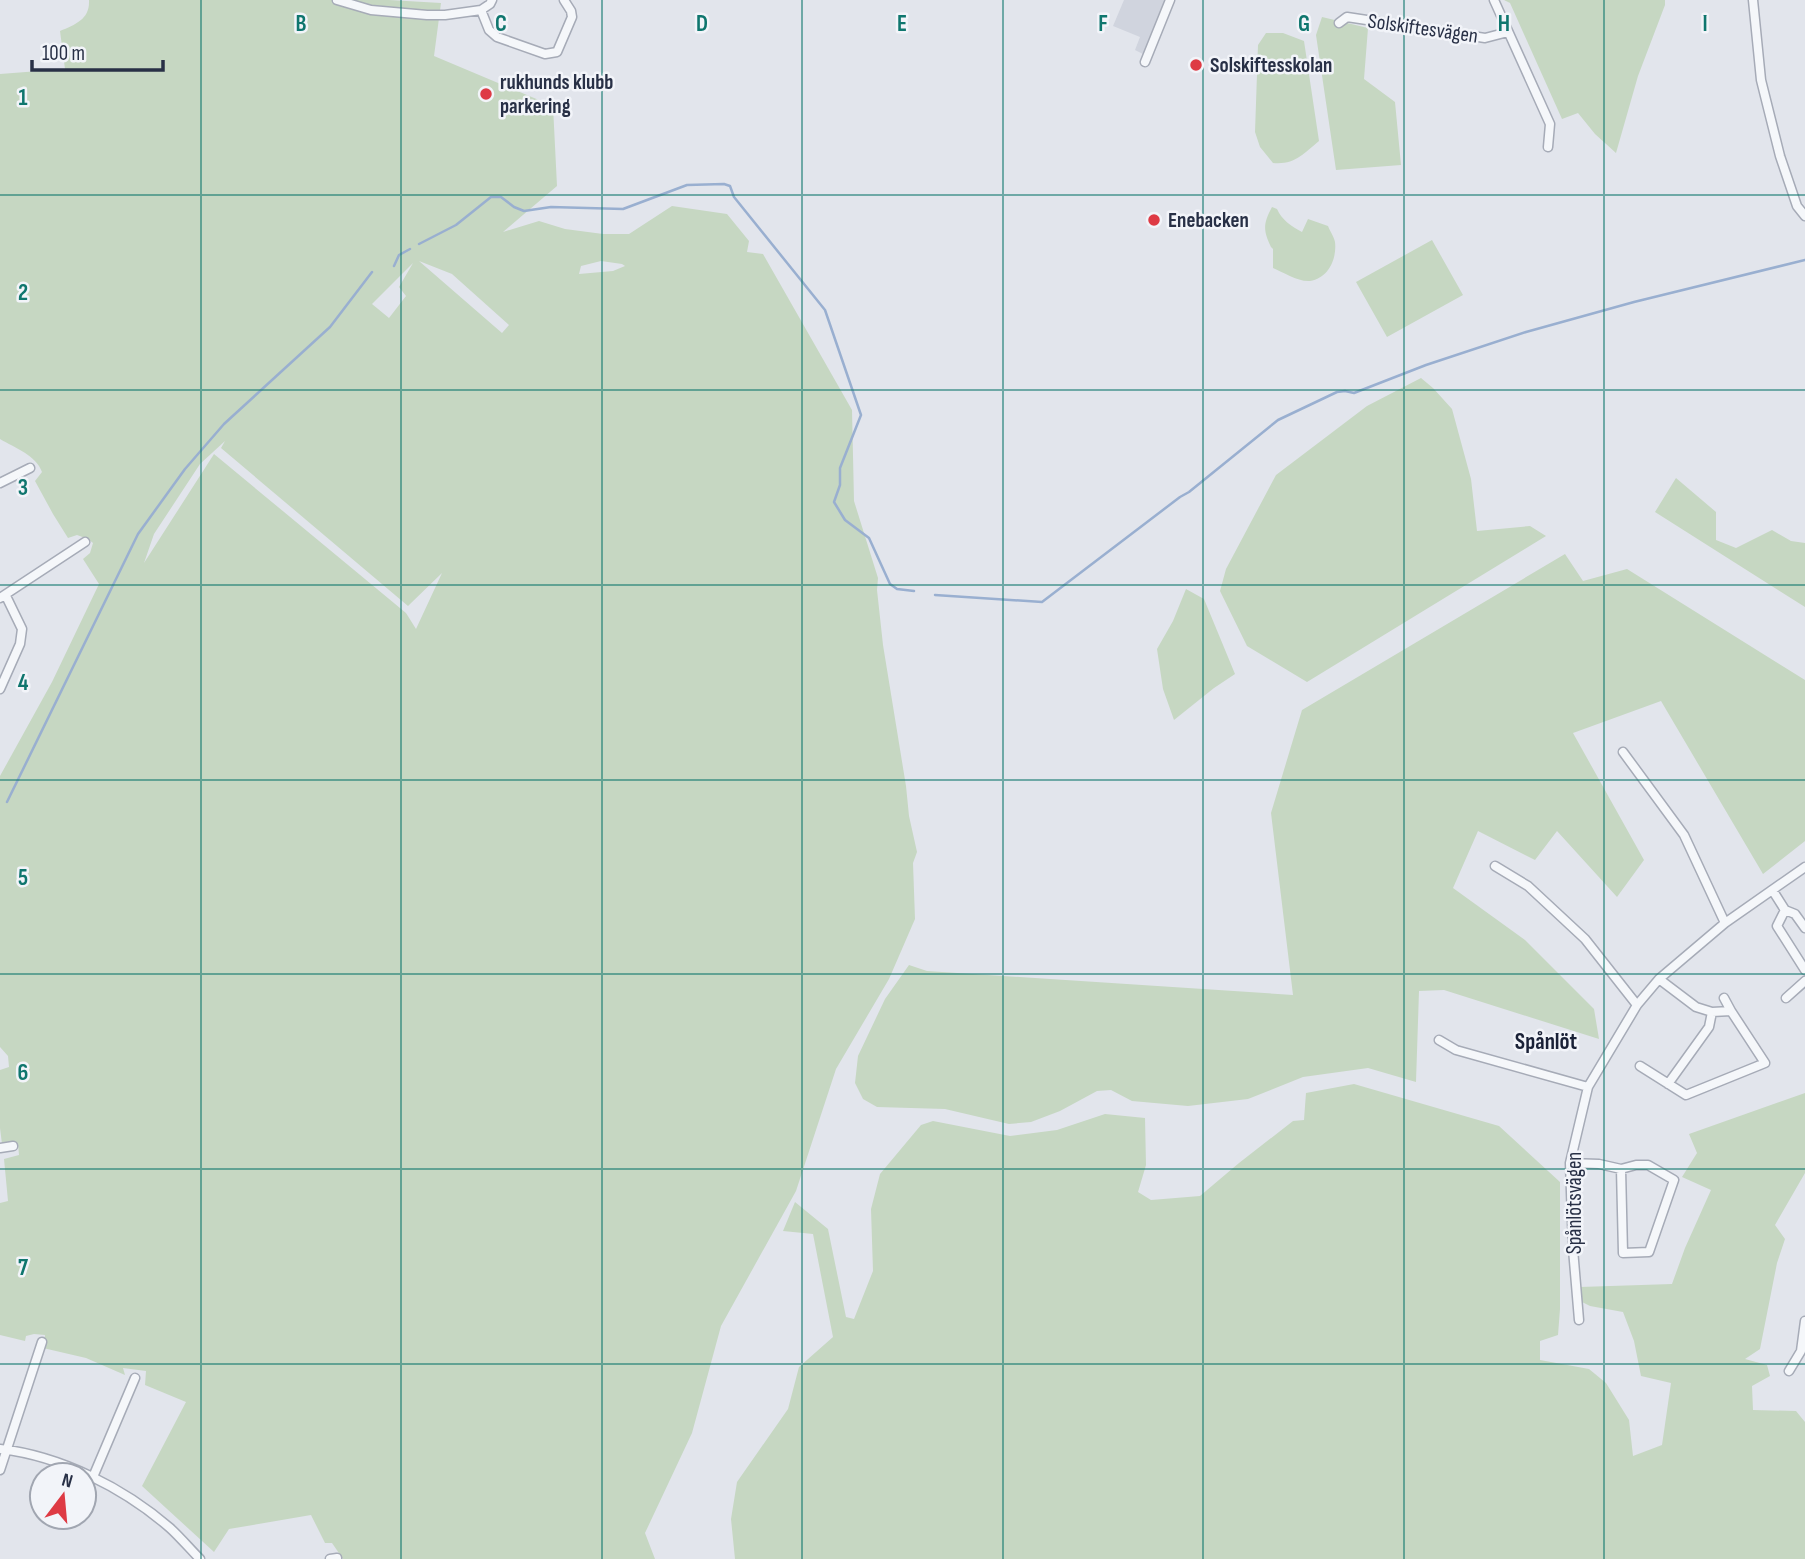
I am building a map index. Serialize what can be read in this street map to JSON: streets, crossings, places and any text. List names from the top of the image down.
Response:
{
  "streets": {
    "street": ["Solskiftesvägen", "Spånlötsvägen"]
  },
  "districts": ["Spånlöt"],
  "places": ["Solskiftesskolan", "rukhunds klubb parkering", "Enebacken"],
  "scale_bar": "100 m",
  "north": "top",
  "grid": {
    "columns": [
      "B",
      "C",
      "D",
      "E",
      "F",
      "G",
      "H",
      "I"
    ],
    "rows": [
      "1",
      "2",
      "3",
      "4",
      "5",
      "6",
      "7"
    ]
  }
}
